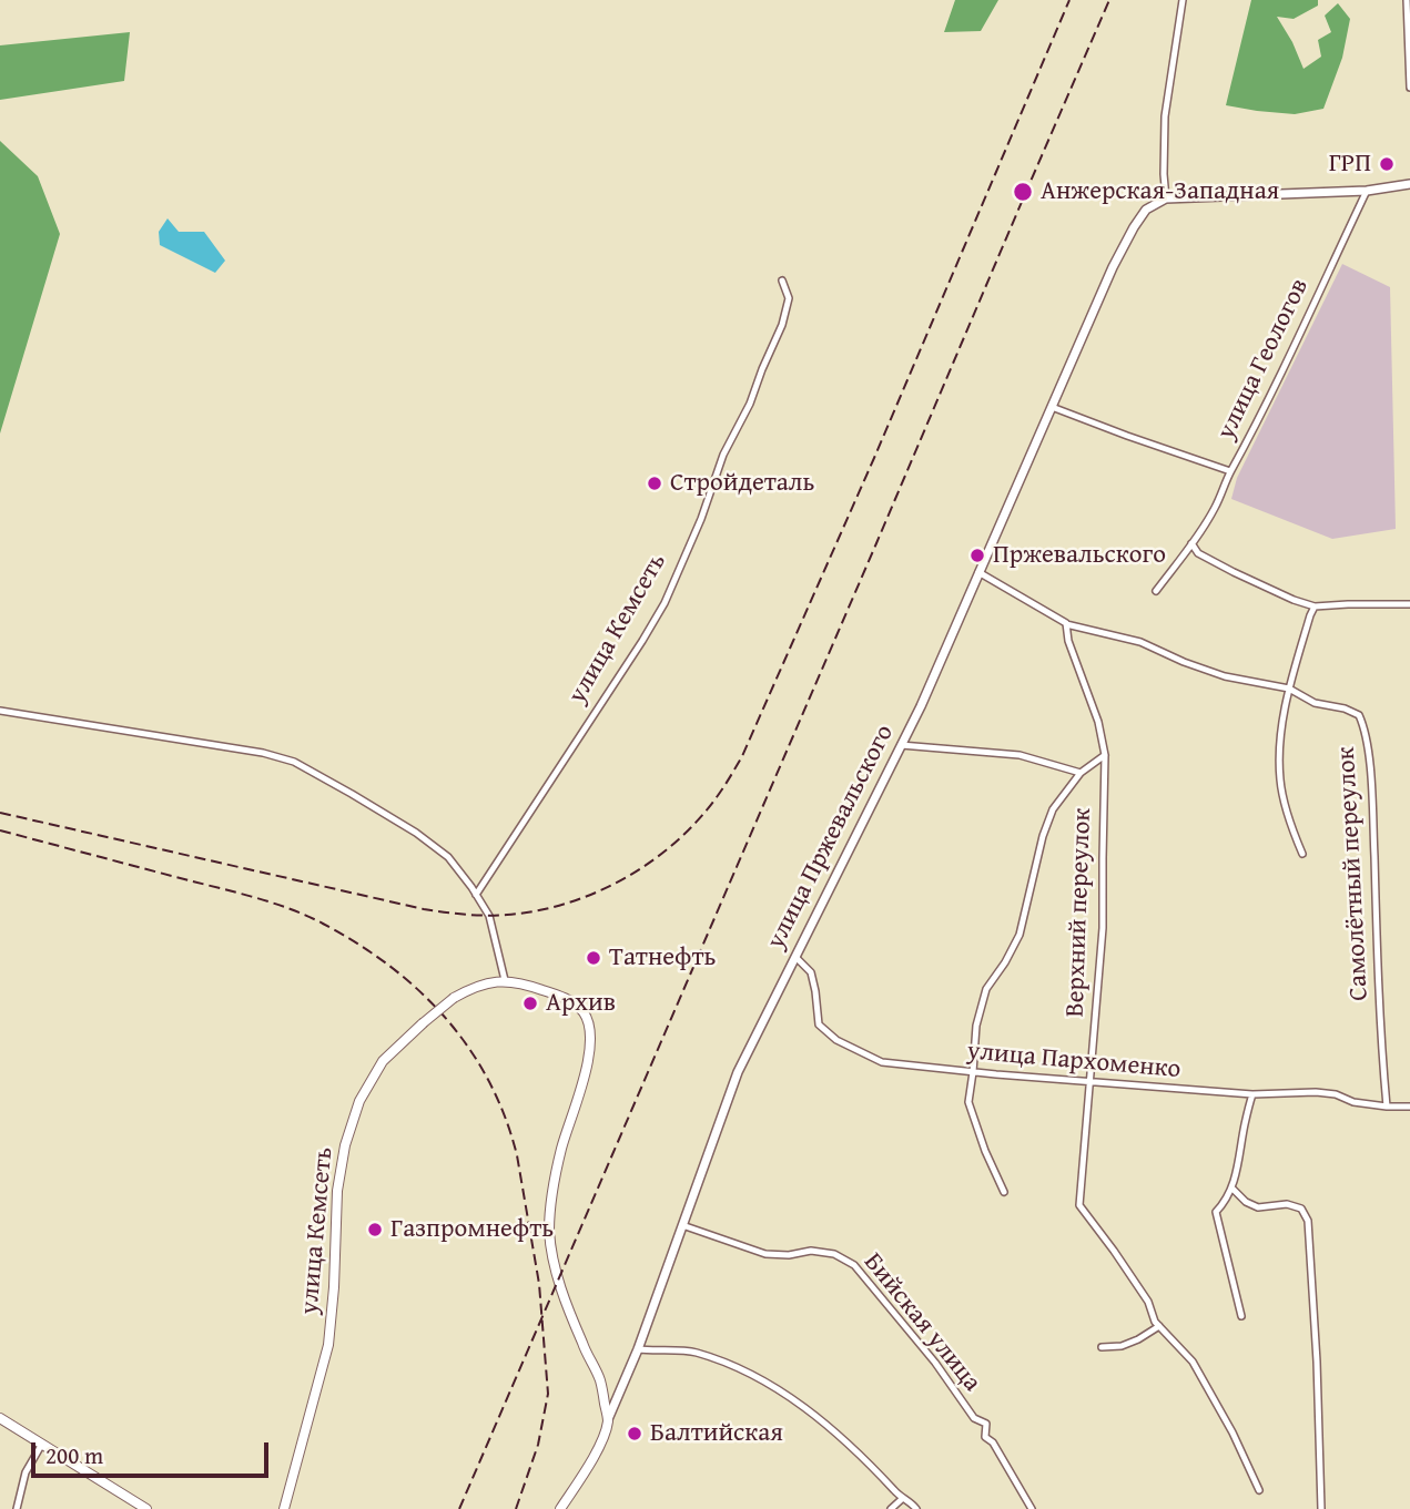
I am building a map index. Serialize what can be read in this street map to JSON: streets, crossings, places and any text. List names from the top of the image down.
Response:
{
  "streets": {
    "main road": ["улица Кемсеть", "улица Пржевальского"],
    "street": [
      "улица Геологов",
      "Самолётный переулок",
      "Верхний переулок",
      "улица Пархоменко",
      "Бийская улица"
    ]
  },
  "crossings": [
    ["улица Пржевальского", "Самолётный переулок"],
    ["улица Пржевальского", "улица Пархоменко"],
    ["улица Пржевальского", "Бийская улица"],
    ["Самолётный переулок", "улица Пархоменко"],
    ["Верхний переулок", "улица Пархоменко"]
  ],
  "places": [
    "ГРП",
    "Анжерская-Западная",
    "Стройдеталь",
    "Пржевальского",
    "Татнефть",
    "Архив",
    "Газпромнефть",
    "Балтийская"
  ],
  "scale_bar": "200 m"
}
